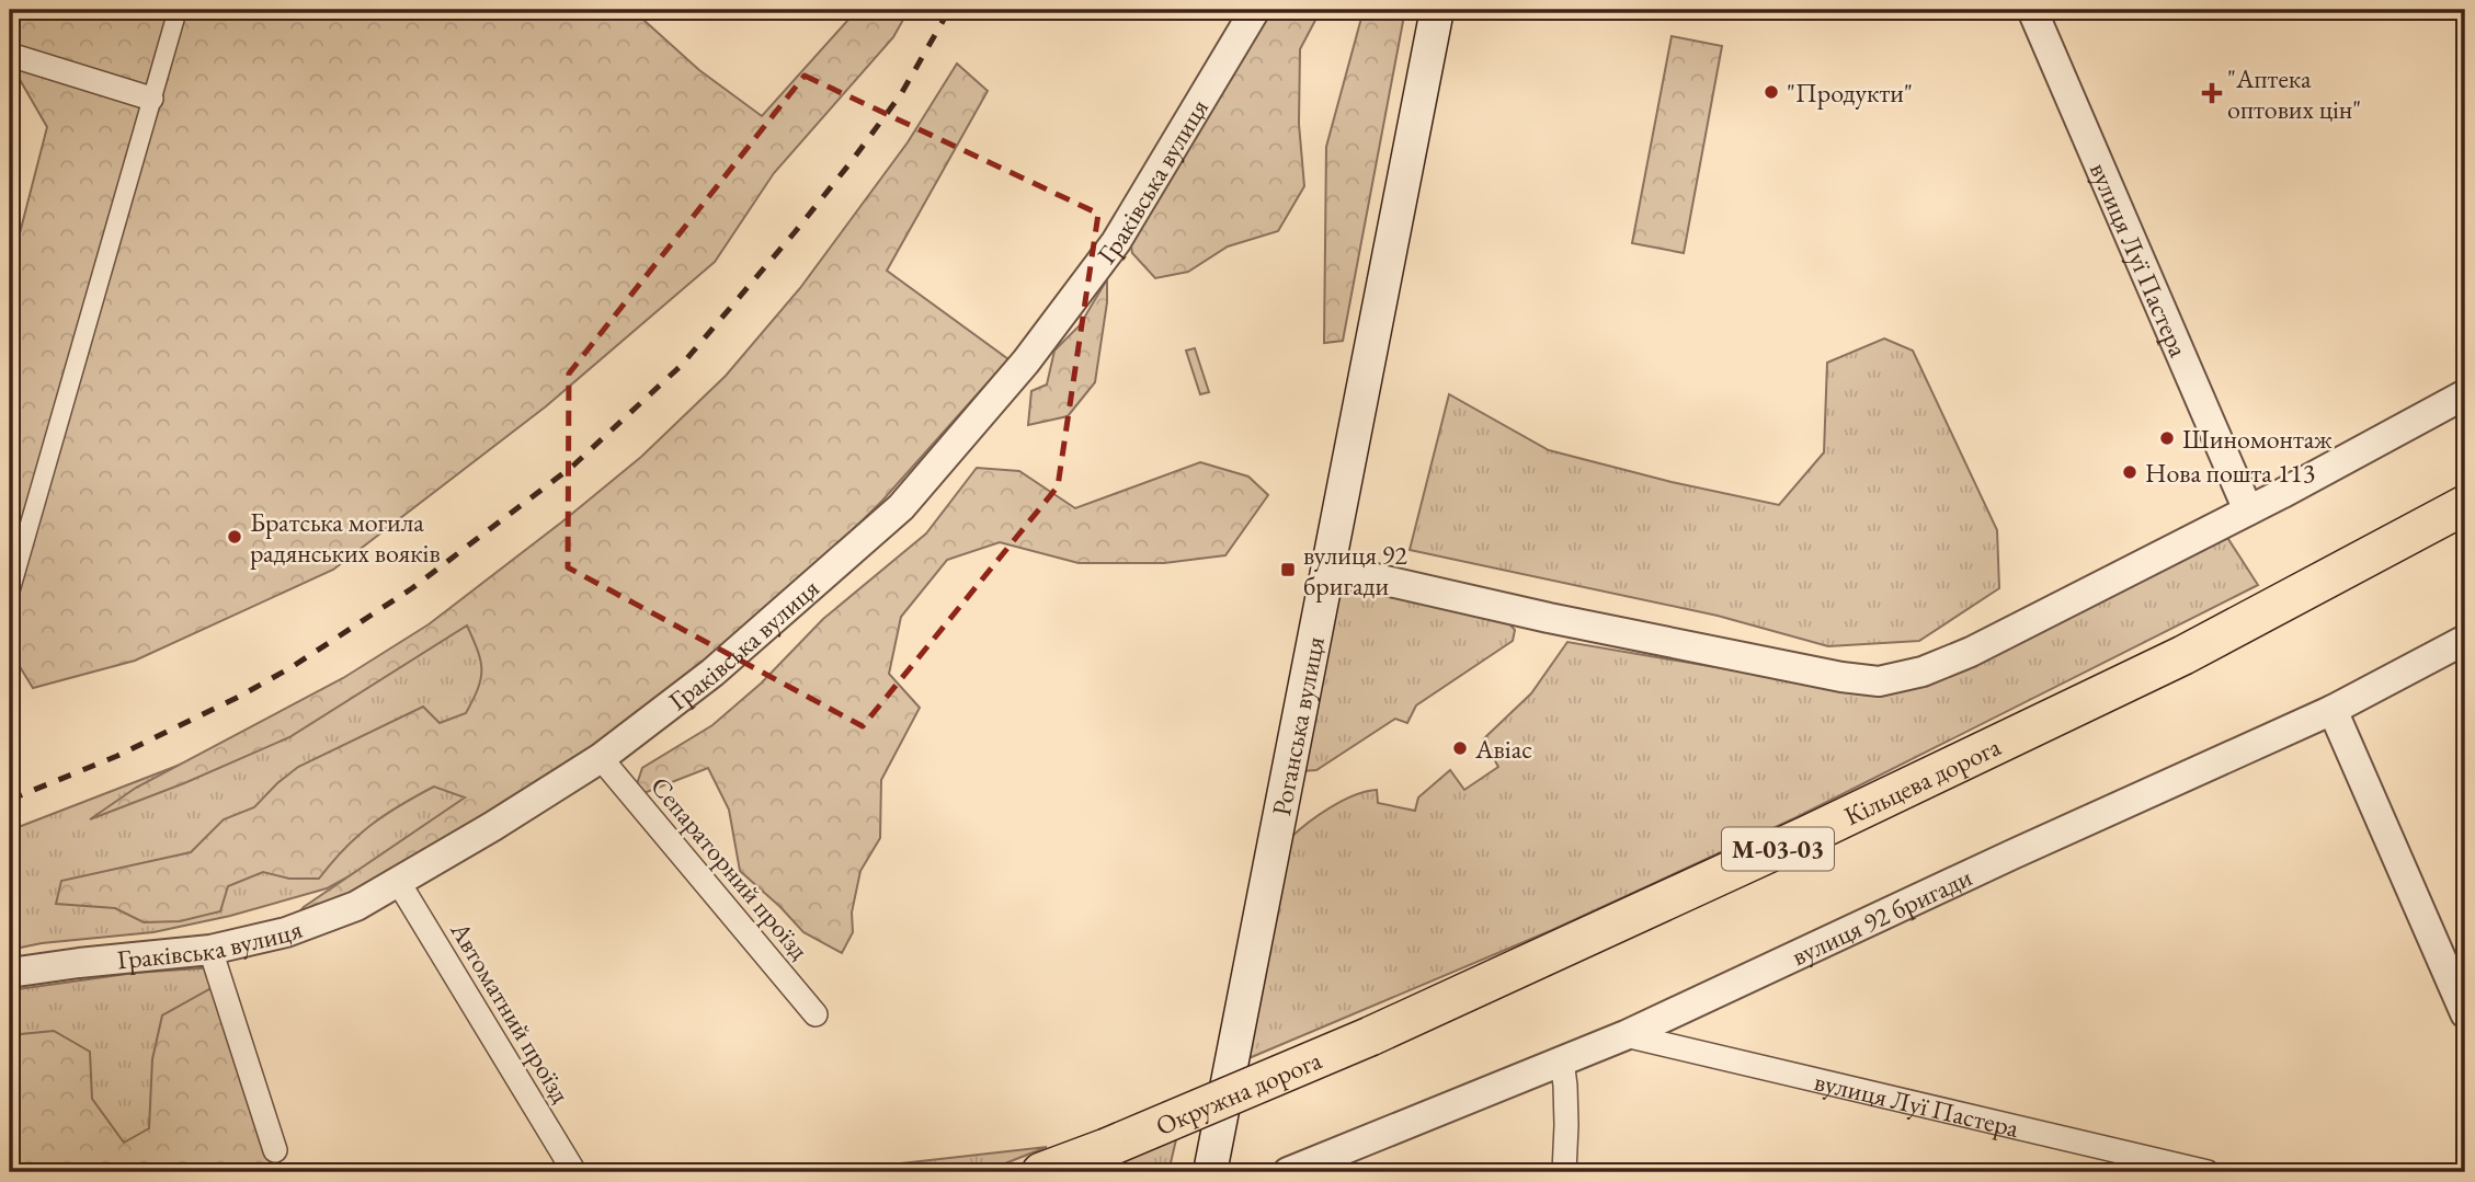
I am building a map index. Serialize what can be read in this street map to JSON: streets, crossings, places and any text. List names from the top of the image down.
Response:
{
  "streets": {
    "highway": ["Кільцева дорога", "М-03-03", "Окружна дорога"],
    "main road": ["Роганська вулиця"],
    "street": [
      "Граківська вулиця",
      "вулиця Луї Пастера",
      "Сепараторний проїзд",
      "вулиця 92 бригади",
      "Автоматний проїзд"
    ]
  },
  "crossings": [
    ["Граківська вулиця", "Сепараторний проїзд"],
    ["Граківська вулиця", "Автоматний проїзд"],
    ["вулиця Луї Пастера", "вулиця 92 бригади"],
    ["Кільцева дорога", "Окружна дорога"]
  ],
  "places": {
    "other": [
      "\"Продукти\"",
      "Шиномонтаж",
      "Нова пошта 113",
      "Братська могила радянських вояків",
      "Авіас"
    ],
    "health": ["\"Аптека оптових цін\""],
    "transit": ["вулиця 92 бригади"]
  }
}
